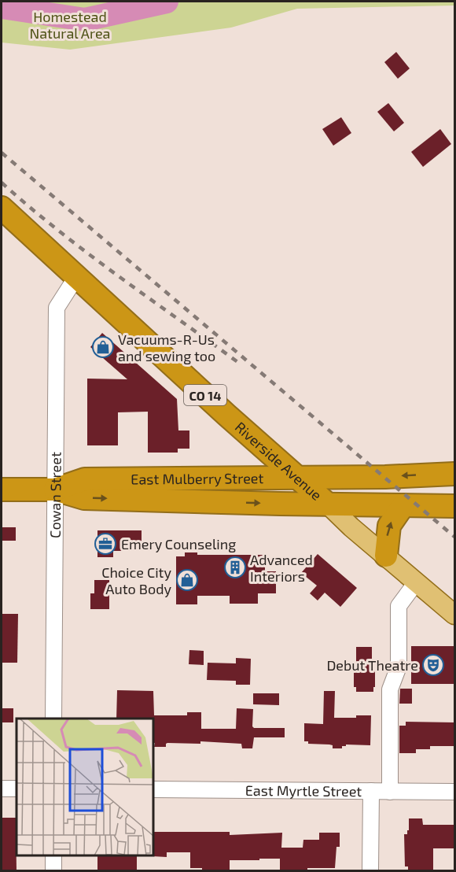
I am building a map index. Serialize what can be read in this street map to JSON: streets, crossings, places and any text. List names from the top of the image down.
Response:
{
  "streets": {
    "highway": ["CO 14", "Riverside Avenue", "East Mulberry Street"],
    "street": ["Cowan Street", "East Myrtle Street"]
  },
  "crossings": [
    ["Riverside Avenue", "East Mulberry Street"],
    ["Riverside Avenue", "Cowan Street"],
    ["East Mulberry Street", "Cowan Street"]
  ],
  "parks": ["Homestead Natural Area"],
  "places": {
    "shop": ["Vacuums-R-Us and sewing too", "Choice City Auto Body"],
    "office": ["Emery Counseling"],
    "building": ["Advanced Interiors"],
    "theatre": ["Debut Theatre"]
  }
}
